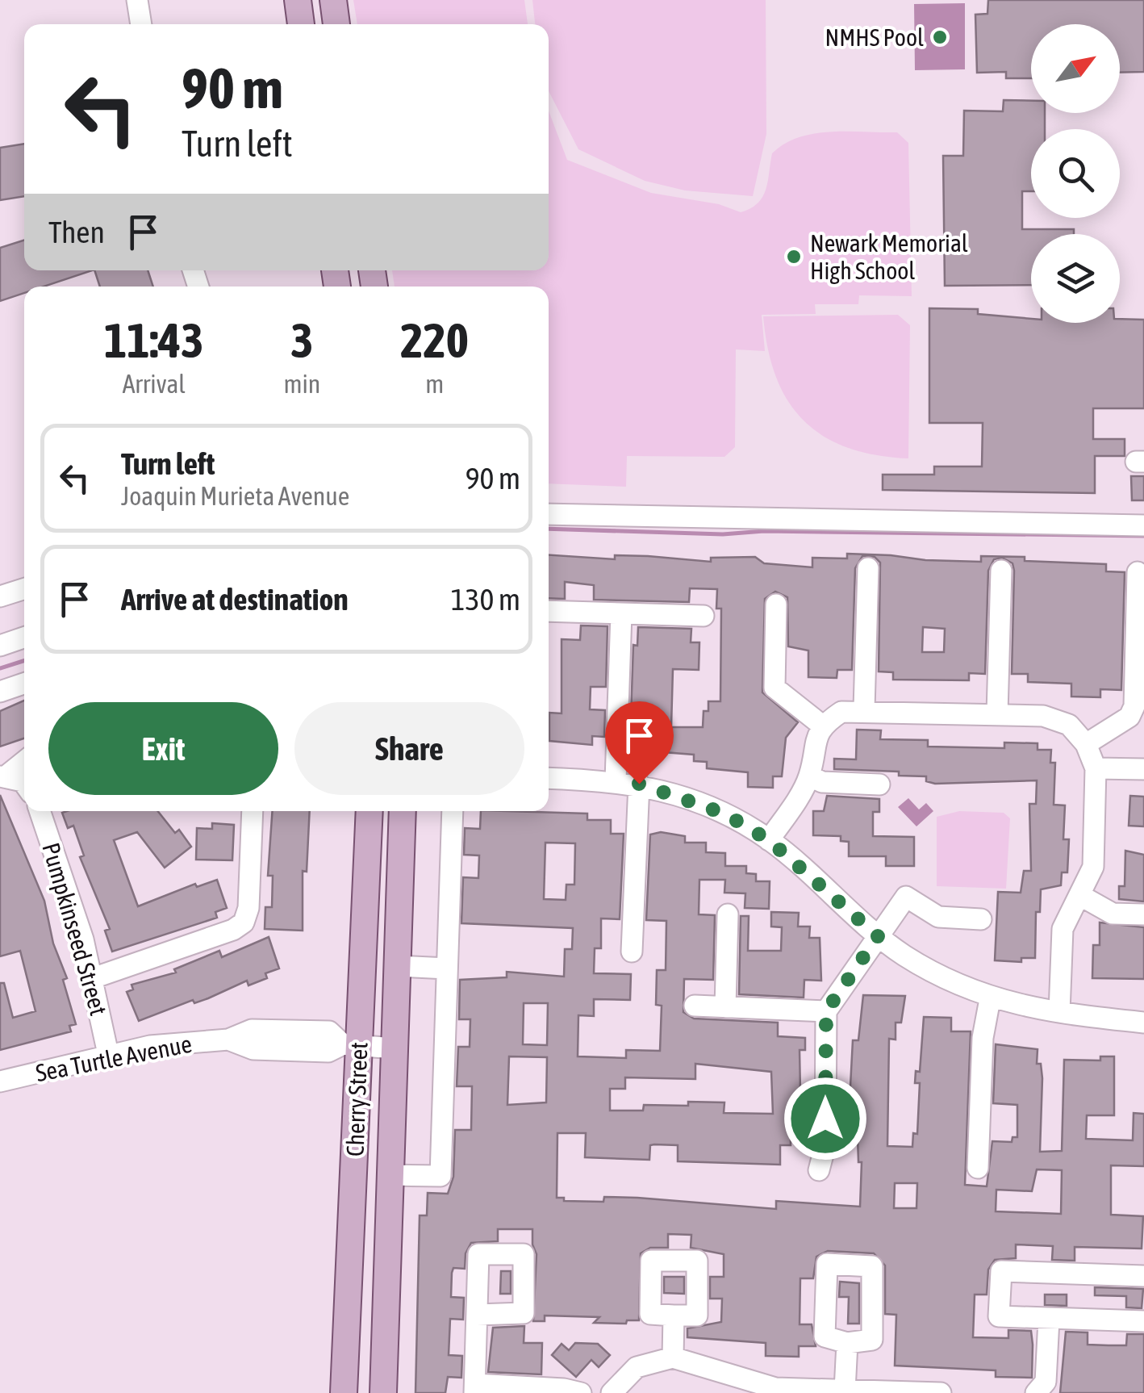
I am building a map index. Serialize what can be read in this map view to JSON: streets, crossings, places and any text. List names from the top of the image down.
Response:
{
  "streets": {
    "main road": ["Cherry Street"],
    "street": ["Pumpkinseed Street", "Sea Turtle Avenue"]
  },
  "crossings": [
    ["Pumpkinseed Street", "Sea Turtle Avenue"],
    ["Sea Turtle Avenue", "Cherry Street"]
  ],
  "places": ["NMHS Pool", "Newark Memorial High School"],
  "north": "top right",
  "page": {
    "turn": ["90 m", "Turn left"],
    "then": "Then",
    "eta": [
      "11:43",
      "Arrival",
      "3",
      "min",
      "220",
      "m"
    ],
    "list": [
      {
        "name": "Turn left",
        "note": "Joaquin Murieta Avenue",
        "value": "90 m"
      },
      {
        "name": "Arrive at destination",
        "value": "130 m"
      }
    ],
    "buttons": ["Exit", "Share"]
  }
}
